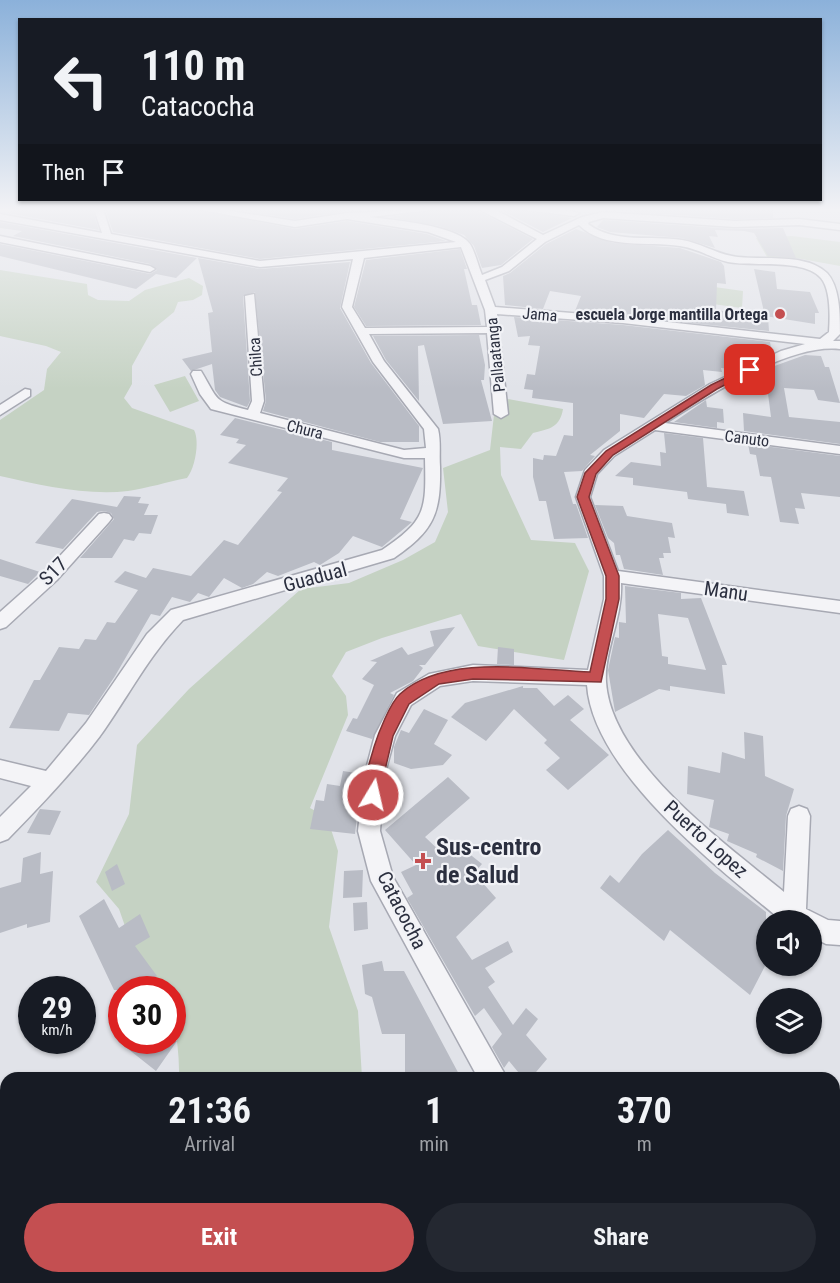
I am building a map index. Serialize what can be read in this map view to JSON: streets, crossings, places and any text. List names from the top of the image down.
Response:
{
  "streets": {
    "street": [
      "Jama",
      "Pallaatanga",
      "Chilca",
      "Chura",
      "Canuto",
      "S17",
      "Guadual",
      "Manu",
      "Puerto Lopez",
      "Catacocha"
    ]
  },
  "crossings": [
    ["Jama", "Pallaatanga"],
    ["Chilca", "Chura"],
    ["Chura", "Guadual"],
    ["Puerto Lopez", "Catacocha"]
  ],
  "places": {
    "other": ["escuela Jorge mantilla Ortega"],
    "health": ["Sus-centro de Salud"]
  },
  "page": {
    "turn": ["110 m", "Catacocha"],
    "then": "Then",
    "speed": "29 km/h",
    "limit": "30",
    "eta": [
      "21:36",
      "Arrival",
      "1",
      "min",
      "370",
      "m"
    ],
    "buttons": ["Exit", "Share"]
  }
}
